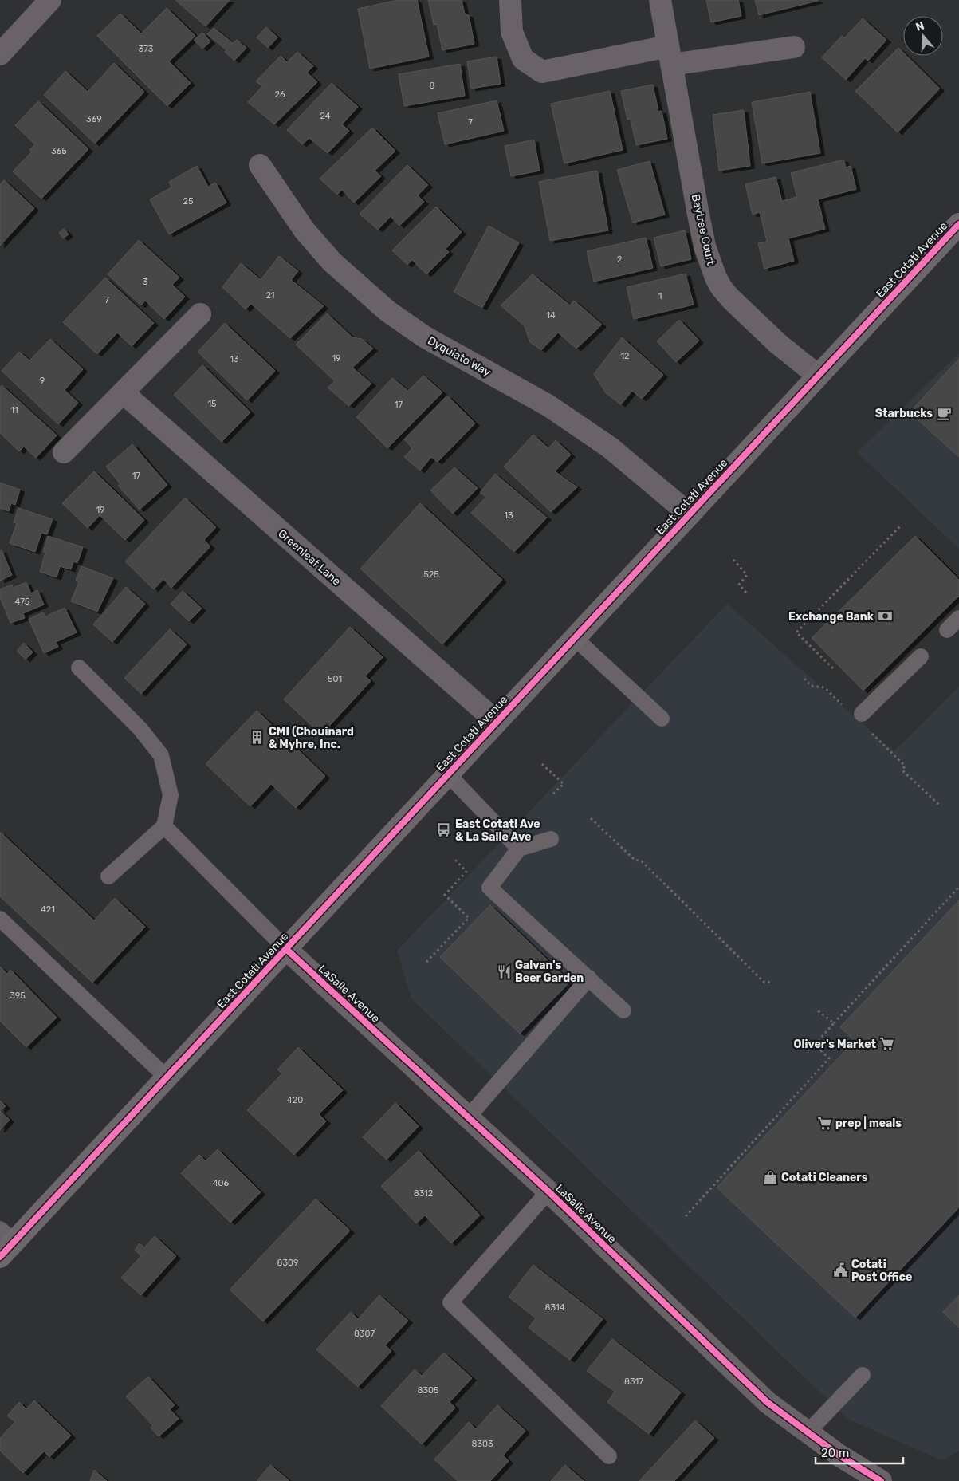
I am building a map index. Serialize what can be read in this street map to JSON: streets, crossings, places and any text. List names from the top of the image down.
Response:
{
  "streets": {
    "main road": ["East Cotati Avenue"],
    "street": [
      "Baytree Court",
      "Dyquiato Way",
      "Greenleaf Lane",
      "LaSalle Avenue"
    ]
  },
  "crossings": [
    ["Baytree Court", "East Cotati Avenue"],
    ["East Cotati Avenue", "Dyquiato Way"],
    ["East Cotati Avenue", "Greenleaf Lane"],
    ["East Cotati Avenue", "LaSalle Avenue"]
  ],
  "places": {
    "cafe": ["Starbucks"],
    "bank": ["Exchange Bank"],
    "building": ["CMI (Chouinard & Myhre, Inc."],
    "bus stop": ["East Cotati Ave & La Salle Ave"],
    "restaurant": ["Galvan's Beer Garden"],
    "supermarket": ["Oliver's Market", "prep | meals"],
    "shop": ["Cotati Cleaners"],
    "public building": ["Cotati Post Office"]
  },
  "house_numbers": [
    "373",
    "8",
    "26",
    "24",
    "369",
    "7",
    "365",
    "25",
    "2",
    "3",
    "21",
    "1",
    "7",
    "14",
    "12",
    "19",
    "13",
    "9",
    "15",
    "17",
    "11",
    "17",
    "19",
    "13",
    "525",
    "475",
    "501",
    "421",
    "395",
    "420",
    "406",
    "8312",
    "8309",
    "8314",
    "8307",
    "8317",
    "8305",
    "8303"
  ],
  "scale_bar": "20 m",
  "north": "top"
}
